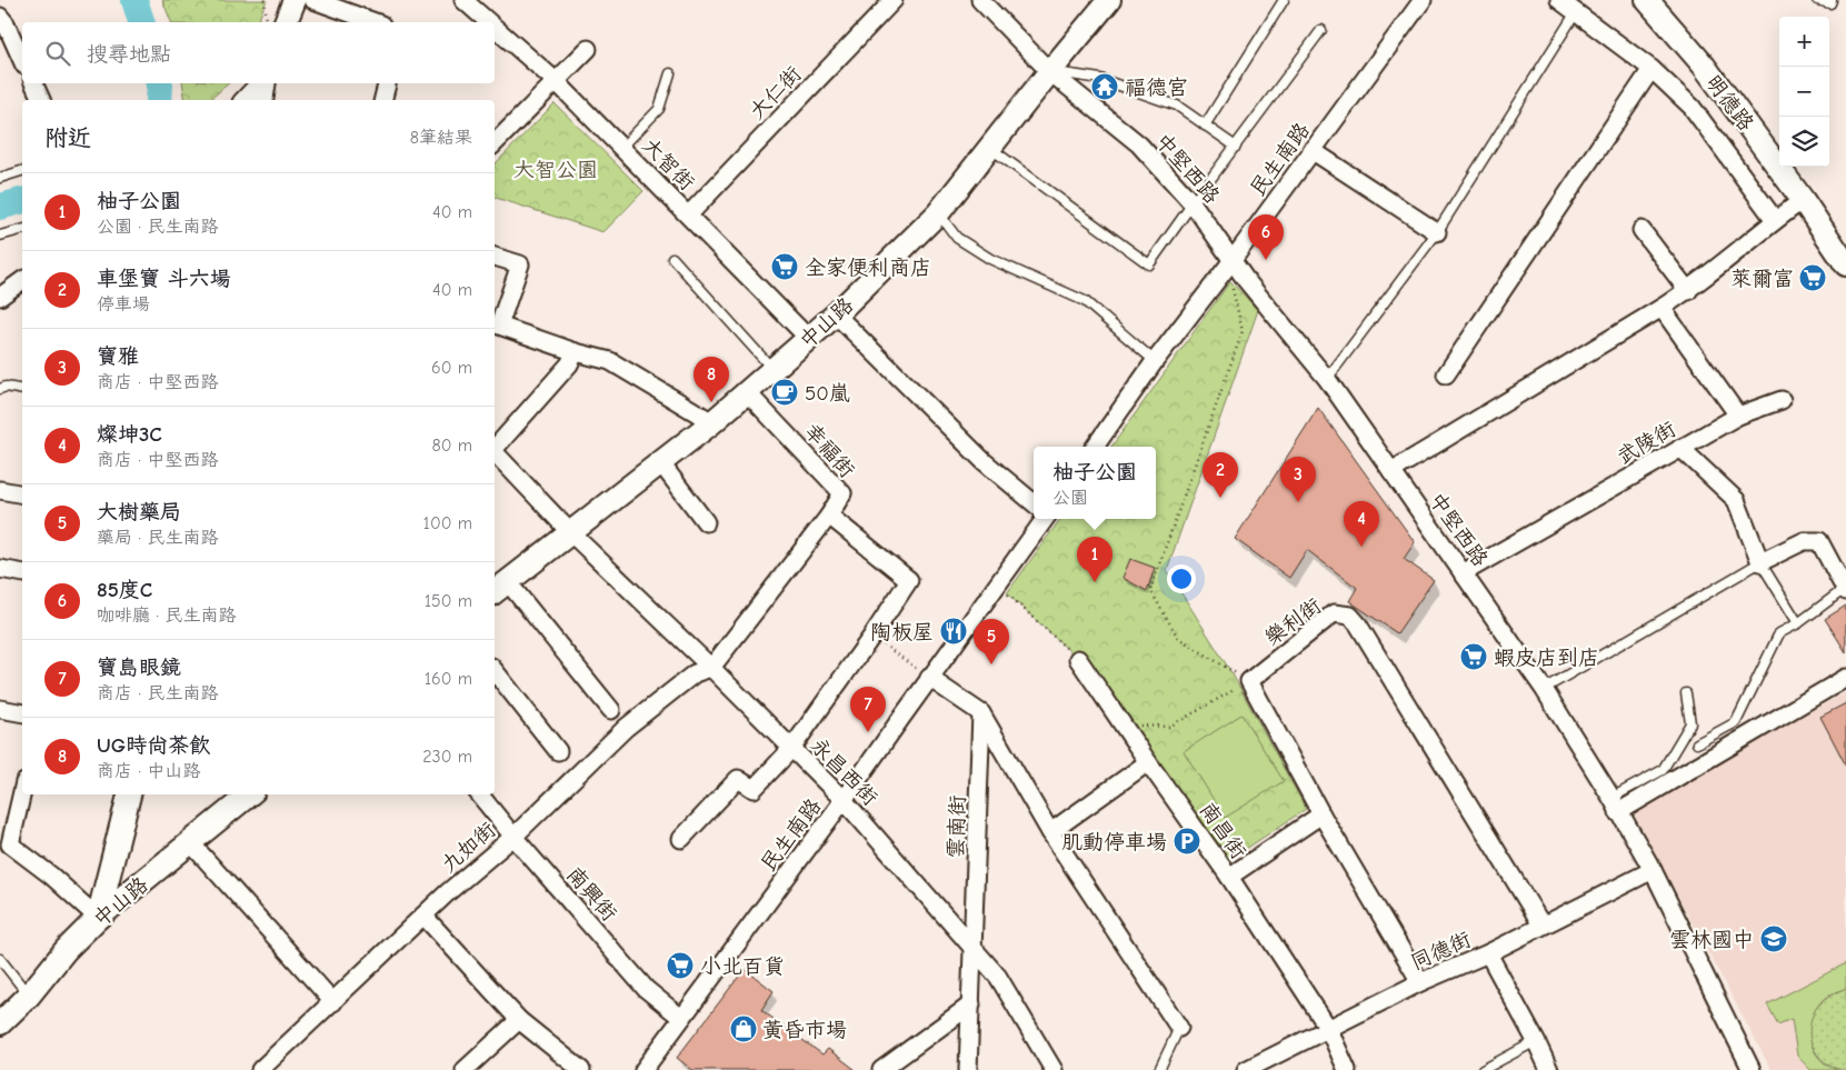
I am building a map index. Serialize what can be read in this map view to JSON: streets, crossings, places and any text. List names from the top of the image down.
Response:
{
  "streets": {
    "street": [
      "大仁街",
      "明德路",
      "民生南路",
      "大智街",
      "中堅西路",
      "中山路",
      "武陵街",
      "幸福街",
      "樂利街",
      "永昌西街",
      "雲南街",
      "南昌街",
      "九如街",
      "南興街",
      "同德街"
    ]
  },
  "crossings": [
    ["大仁街", "大智街"],
    ["民生南路", "中堅西路"],
    ["民生南路", "永昌西街"],
    ["民生南路", "南興街"],
    ["大智街", "中山路"],
    ["中堅西路", "中山路"],
    ["中堅西路", "武陵街"],
    ["中堅西路", "同德街"],
    ["中山路", "幸福街"],
    ["中山路", "永昌西街"],
    ["樂利街", "同德街"],
    ["永昌西街", "雲南街"],
    ["永昌西街", "九如街"],
    ["南昌街", "同德街"],
    ["九如街", "南興街"]
  ],
  "parks": ["大智公園"],
  "places": {
    "temple": ["福德宮"],
    "supermarket": [
      "全家便利商店",
      "萊爾富",
      "蝦皮店到店",
      "小北百貨"
    ],
    "cafe": ["50嵐"],
    "restaurant": ["陶板屋"],
    "parking": ["肌動停車場"],
    "school or university": ["雲林國中"],
    "shop": ["黃昏市場"]
  },
  "page": {
    "map_buttons": ["+", "−"],
    "search": "搜尋地點",
    "heading": ["附近", "8筆結果"],
    "list": [
      {
        "mark": "1",
        "name": "柚子公園",
        "note": "公園 · 民生南路",
        "value": "40 m"
      },
      {
        "mark": "2",
        "name": "車堡寶 斗六場",
        "note": "停車場",
        "value": "40 m"
      },
      {
        "mark": "3",
        "name": "寶雅",
        "note": "商店 · 中堅西路",
        "value": "60 m"
      },
      {
        "mark": "4",
        "name": "燦坤3C",
        "note": "商店 · 中堅西路",
        "value": "80 m"
      },
      {
        "mark": "5",
        "name": "大樹藥局",
        "note": "藥局 · 民生南路",
        "value": "100 m"
      },
      {
        "mark": "6",
        "name": "85度C",
        "note": "咖啡廳 · 民生南路",
        "value": "150 m"
      },
      {
        "mark": "7",
        "name": "寶島眼鏡",
        "note": "商店 · 民生南路",
        "value": "160 m"
      },
      {
        "mark": "8",
        "name": "UG時尚茶飲",
        "note": "商店 · 中山路",
        "value": "230 m"
      }
    ],
    "pins": [
      "6",
      "8",
      "2",
      "3",
      "4",
      "1",
      "5",
      "7"
    ],
    "popup": ["柚子公園", "公園"]
  }
}
